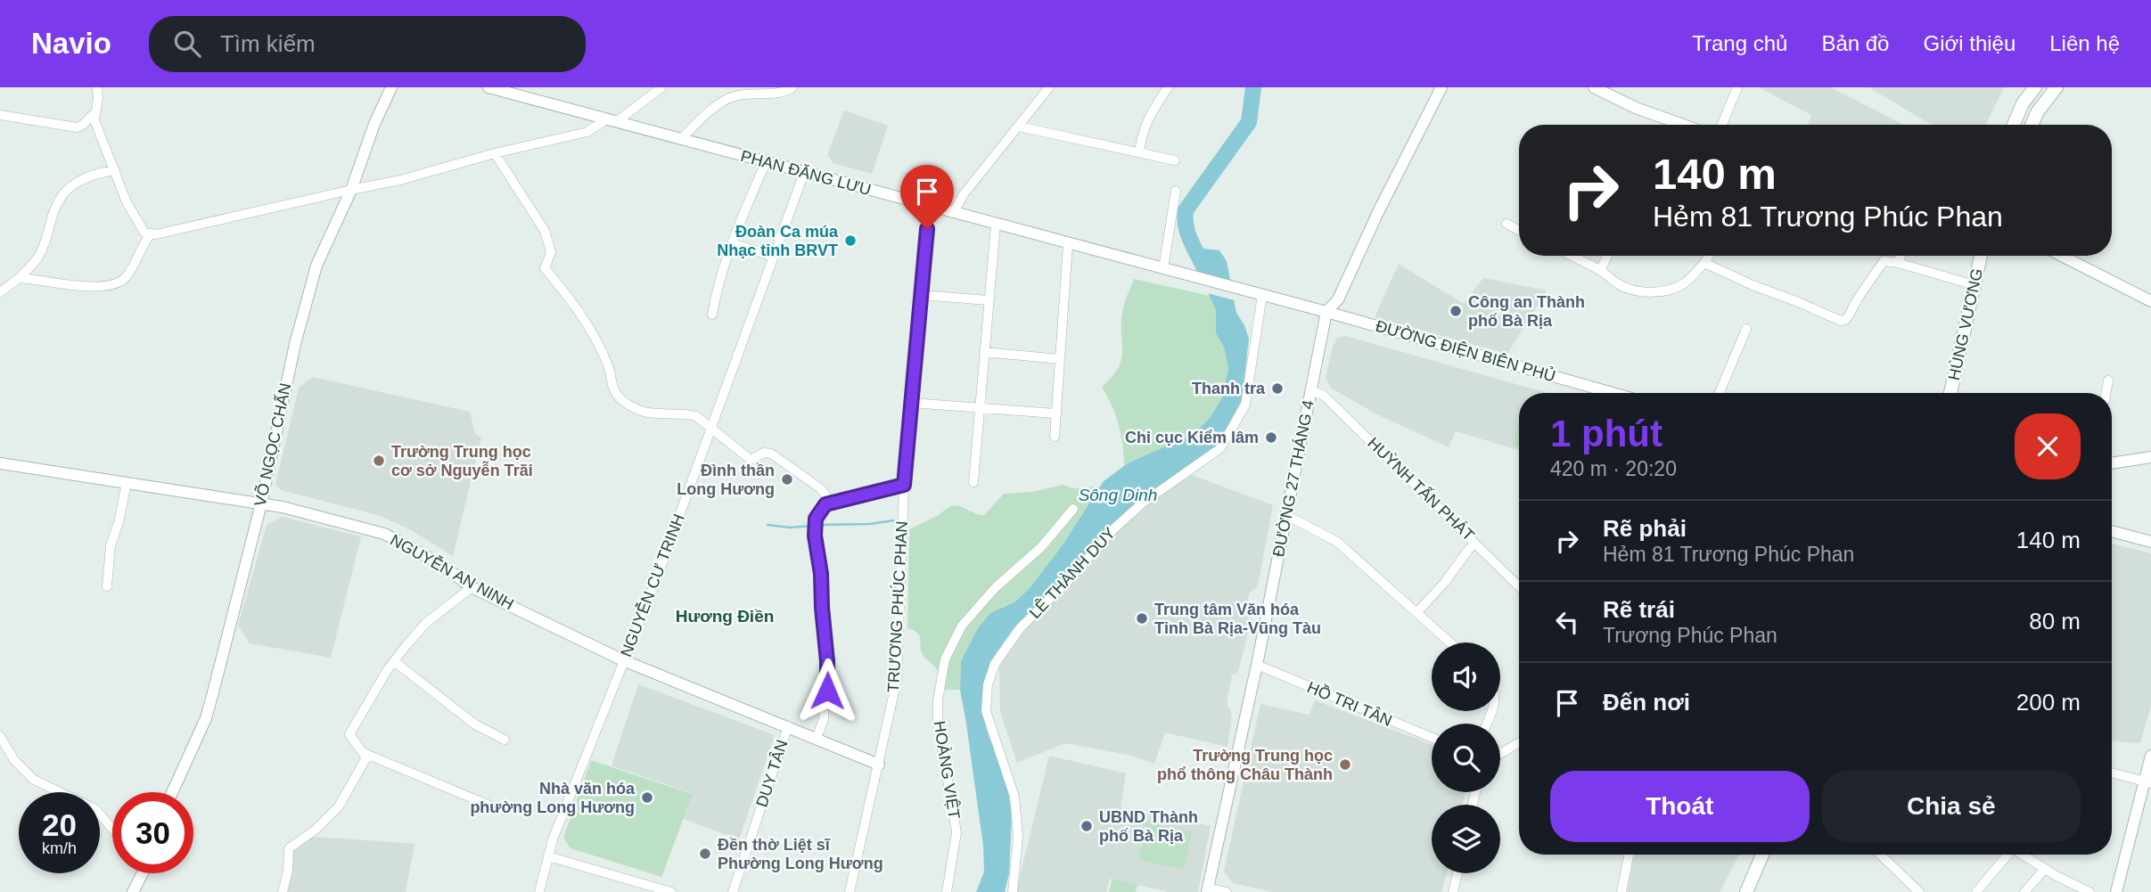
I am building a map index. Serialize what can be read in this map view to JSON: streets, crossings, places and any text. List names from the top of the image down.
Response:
{
  "streets": {
    "main road": ["HÙNG VƯƠNG"],
    "street": [
      "PHAN ĐĂNG LƯU",
      "ĐƯỜNG ĐIỆN BIÊN PHỦ",
      "VÕ NGỌC CHẤN",
      "ĐƯỜNG 27 THÁNG 4",
      "HUỲNH TẤN PHÁT",
      "NGUYỄN AN NINH",
      "LÊ THÀNH DUY",
      "NGUYỄN CƯ TRINH",
      "TRƯƠNG PHÚC PHAN",
      "HỒ TRI TÂN",
      "HOÀNG VIỆT",
      "DUY TÂN"
    ]
  },
  "crossings": [
    ["PHAN ĐĂNG LƯU", "ĐƯỜNG ĐIỆN BIÊN PHỦ"],
    ["PHAN ĐĂNG LƯU", "LÊ THÀNH DUY"],
    ["PHAN ĐĂNG LƯU", "NGUYỄN CƯ TRINH"],
    ["PHAN ĐĂNG LƯU", "TRƯƠNG PHÚC PHAN"],
    ["ĐƯỜNG ĐIỆN BIÊN PHỦ", "ĐƯỜNG 27 THÁNG 4"],
    ["ĐƯỜNG ĐIỆN BIÊN PHỦ", "LÊ THÀNH DUY"],
    ["VÕ NGỌC CHẤN", "NGUYỄN AN NINH"],
    ["ĐƯỜNG 27 THÁNG 4", "HUỲNH TẤN PHÁT"],
    ["ĐƯỜNG 27 THÁNG 4", "HỒ TRI TÂN"],
    ["NGUYỄN AN NINH", "NGUYỄN CƯ TRINH"],
    ["NGUYỄN AN NINH", "TRƯƠNG PHÚC PHAN"],
    ["NGUYỄN AN NINH", "DUY TÂN"]
  ],
  "districts": ["Hương Điền"],
  "water": ["Sông Dinh"],
  "places": [
    "Đoàn Ca múa Nhạc tỉnh BRVT",
    "Công an Thành phố Bà Rịa",
    "Thanh tra",
    "Chi cục Kiểm lâm",
    "Trường Trung học cơ sở Nguyễn Trãi",
    "Đình thần Long Hương",
    "Trung tâm Văn hóa Tỉnh Bà Rịa-Vũng Tàu",
    "Trường Trung học phổ thông Châu Thành",
    "Nhà văn hóa phường Long Hương",
    "UBND Thành phố Bà Rịa",
    "Đền thờ Liệt sĩ Phường Long Hương"
  ],
  "page": {
    "header": "Navio",
    "search": "Tìm kiếm",
    "nav": [
      "Trang chủ",
      "Bản đồ",
      "Giới thiệu",
      "Liên hệ"
    ],
    "turn": ["140 m", "Hẻm 81 Trương Phúc Phan"],
    "heading": ["1 phút", "420 m · 20:20"],
    "list": [
      {
        "name": "Rẽ phải",
        "note": "Hẻm 81 Trương Phúc Phan",
        "value": "140 m"
      },
      {
        "name": "Rẽ trái",
        "note": "Trương Phúc Phan",
        "value": "80 m"
      },
      {
        "name": "Đến nơi",
        "value": "200 m"
      }
    ],
    "buttons": ["Thoát", "Chia sẻ"],
    "speed": "20 km/h",
    "limit": "30"
  }
}
